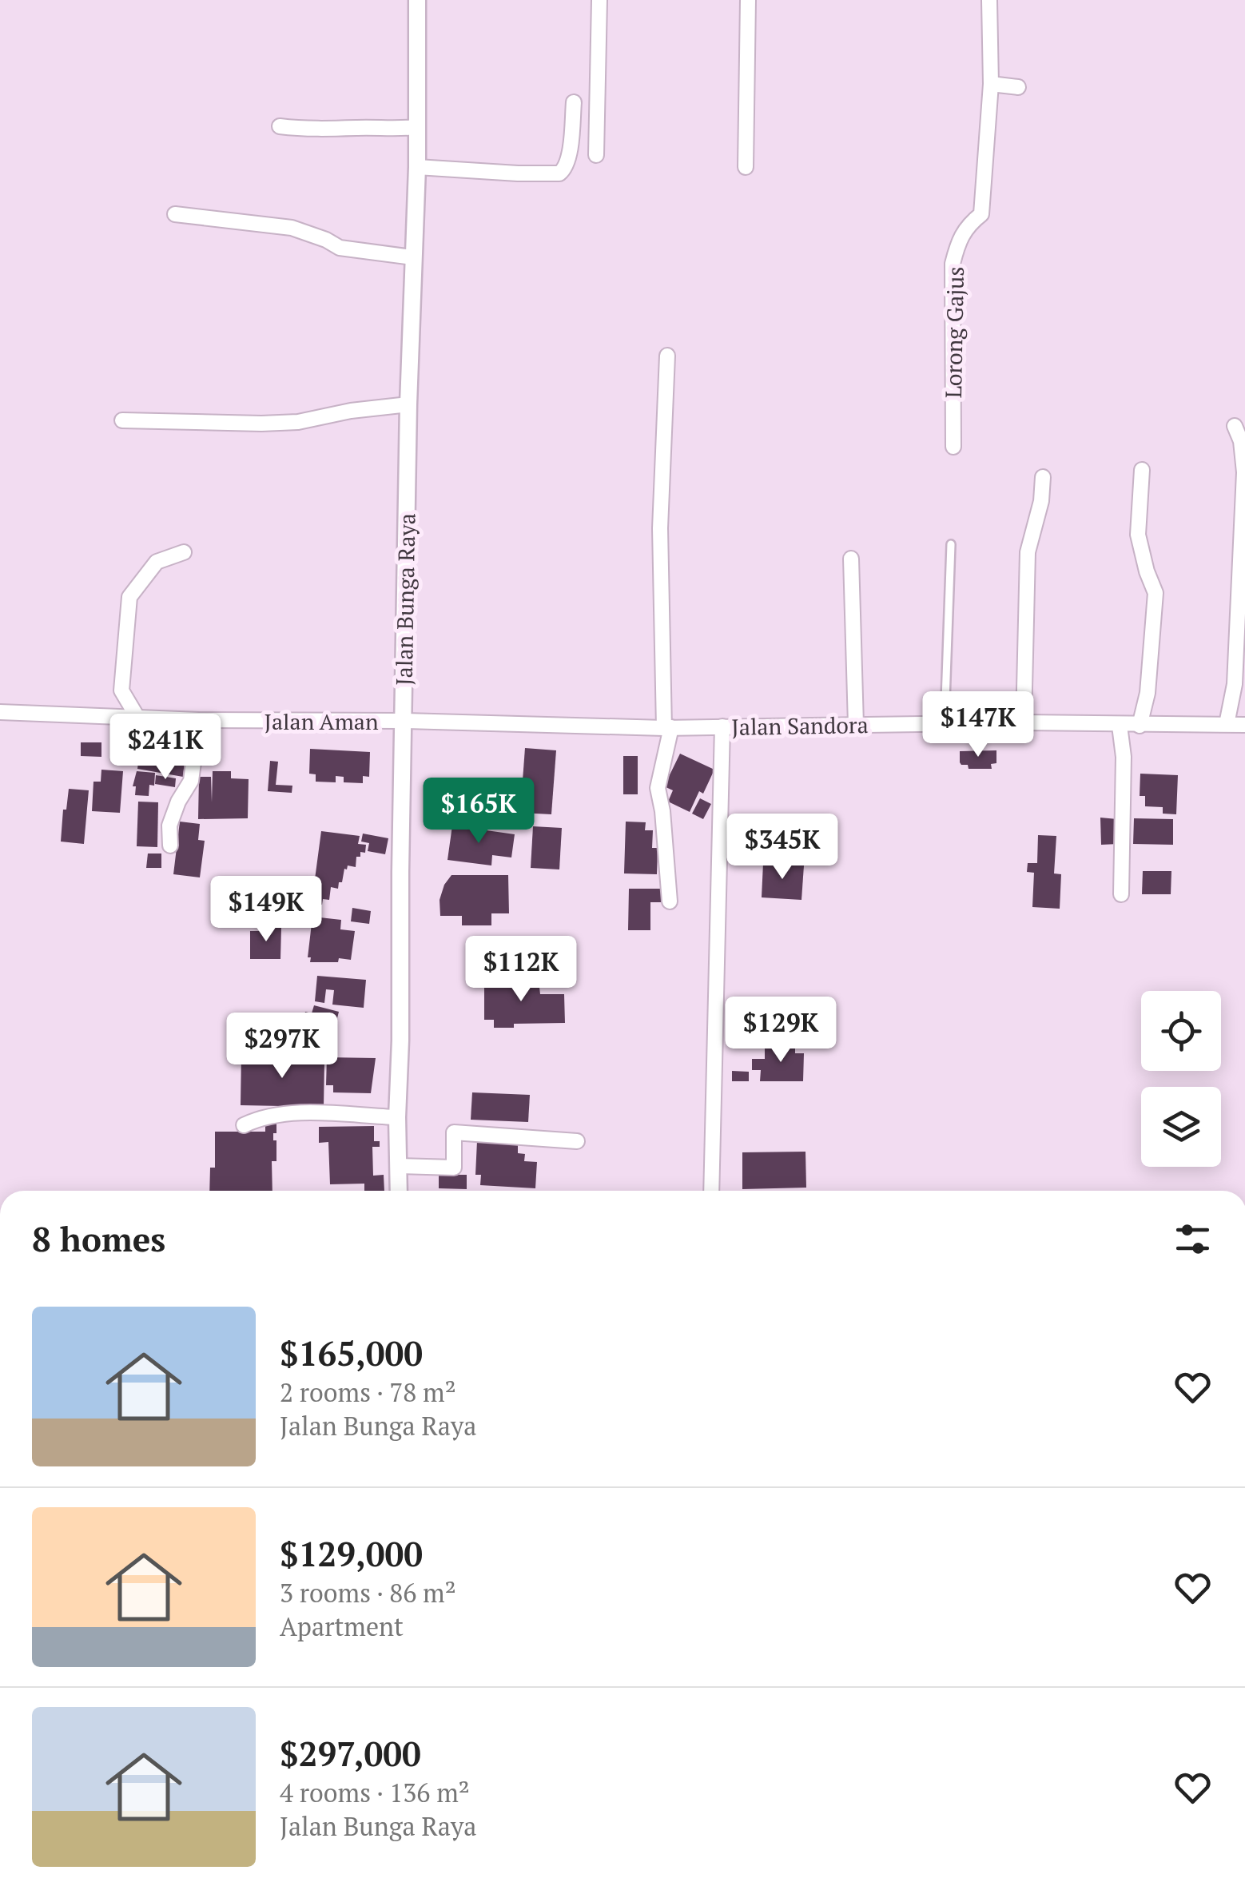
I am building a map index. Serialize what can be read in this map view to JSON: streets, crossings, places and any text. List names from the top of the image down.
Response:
{
  "streets": {
    "street": [
      "Lorong Gajus",
      "Jalan Bunga Raya",
      "Jalan Aman",
      "Jalan Sandora"
    ]
  },
  "crossings": [
    ["Jalan Bunga Raya", "Jalan Aman"],
    ["Jalan Bunga Raya", "Jalan Sandora"],
    ["Jalan Aman", "Jalan Sandora"]
  ],
  "page": {
    "price": [
      "$147K",
      "$241K",
      "$165K",
      "$345K",
      "$149K",
      "$112K",
      "$129K",
      "$297K"
    ],
    "heading": "8 homes",
    "list": [
      {
        "name": "$165,000",
        "note": "2 rooms · 78 m² · Jalan Bunga Raya"
      },
      {
        "name": "$129,000",
        "note": "3 rooms · 86 m² · Apartment"
      },
      {
        "name": "$297,000",
        "note": "4 rooms · 136 m² · Jalan Bunga Raya"
      }
    ]
  }
}
